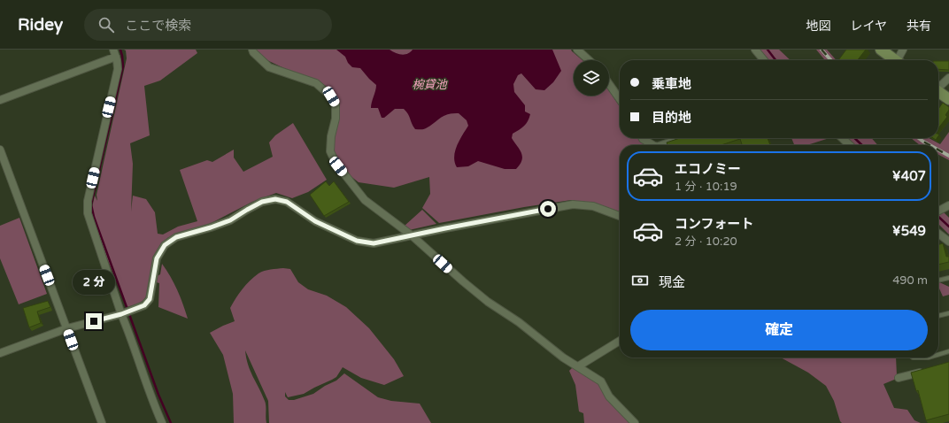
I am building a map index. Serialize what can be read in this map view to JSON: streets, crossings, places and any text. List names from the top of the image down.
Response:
{
  "water": ["椀貸池"],
  "page": {
    "header": "Ridey",
    "search": "ここで検索",
    "nav": ["地図", "レイヤ", "共有"],
    "banner": ["乗車地", "目的地"],
    "list": [
      {
        "name": "エコノミー",
        "note": "1 分 · 10:19",
        "value": "¥407"
      },
      {
        "name": "コンフォート",
        "note": "2 分 · 10:20",
        "value": "¥549"
      }
    ],
    "pay": ["現金", "490 m"],
    "bubble": "2 分",
    "buttons": "確定"
  }
}
